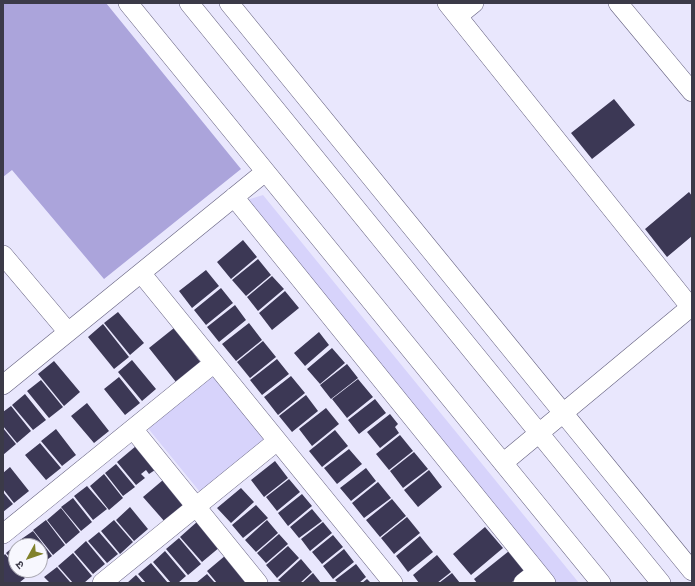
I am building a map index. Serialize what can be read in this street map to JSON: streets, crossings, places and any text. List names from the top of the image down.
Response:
{
  "north": "bottom left"
}
